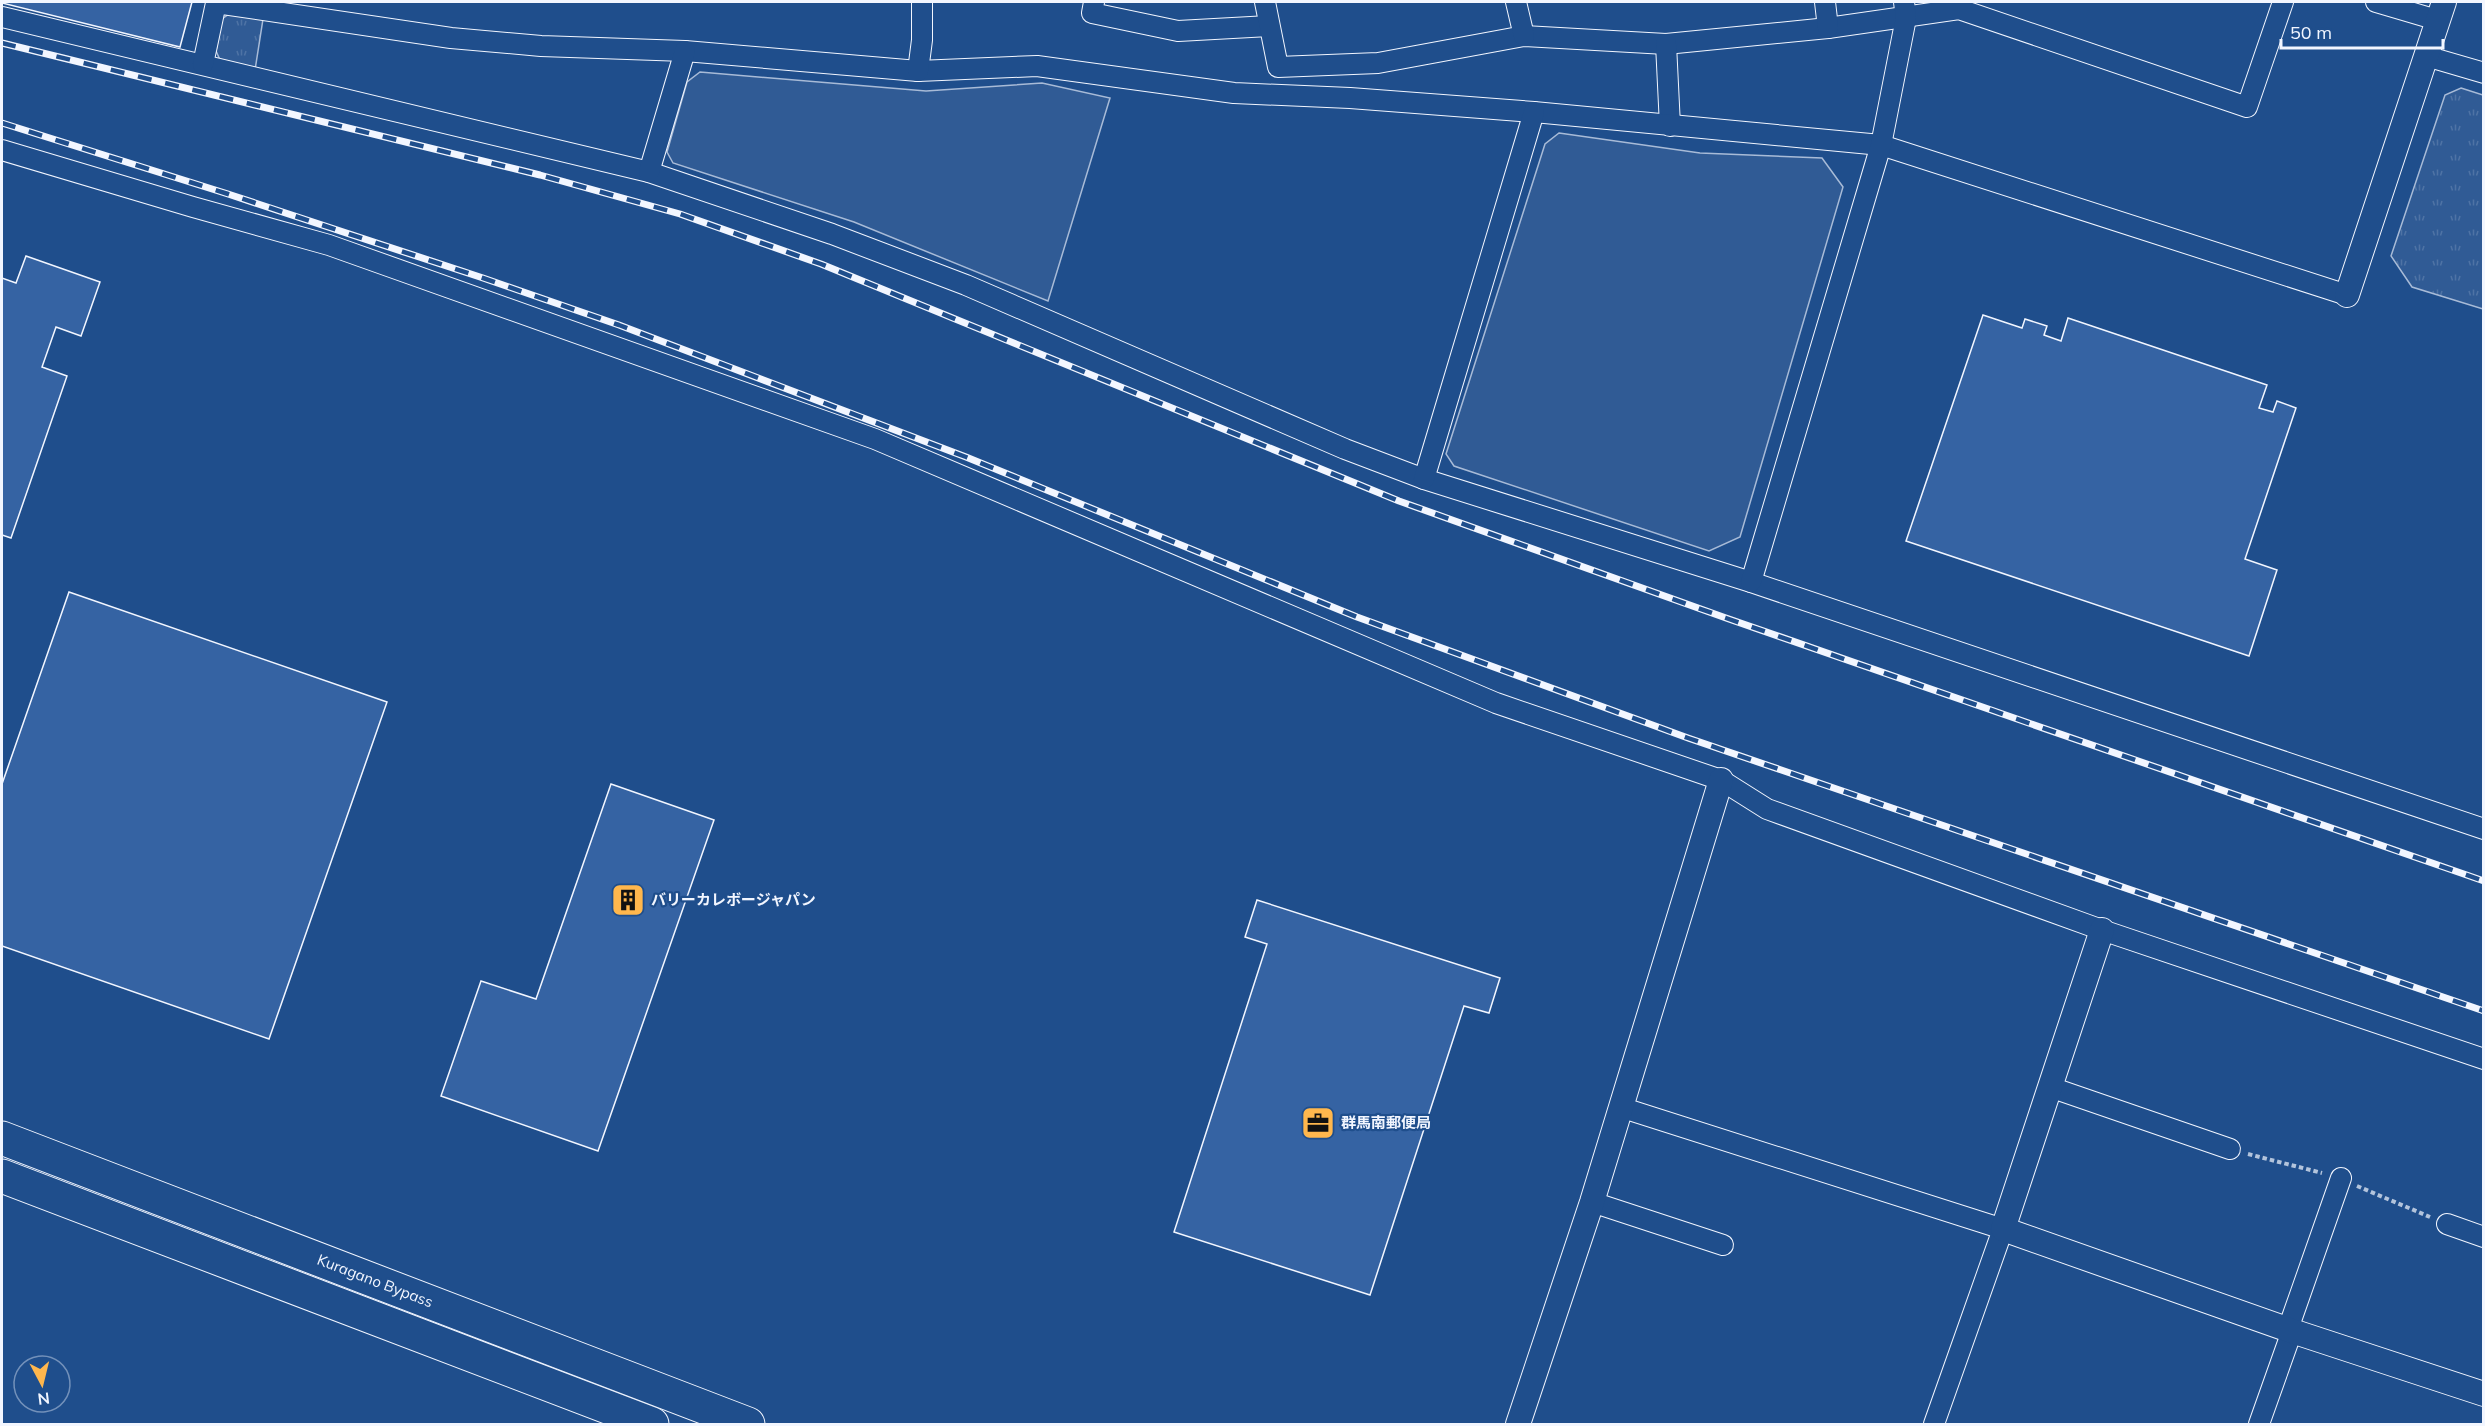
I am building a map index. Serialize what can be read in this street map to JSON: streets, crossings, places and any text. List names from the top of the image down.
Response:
{
  "streets": {
    "highway": ["Kuragano Bypass"]
  },
  "places": {
    "building": ["バリーカレボージャパン"],
    "office": ["群馬南郵便局"]
  },
  "scale_bar": "50 m",
  "north": "bottom"
}
